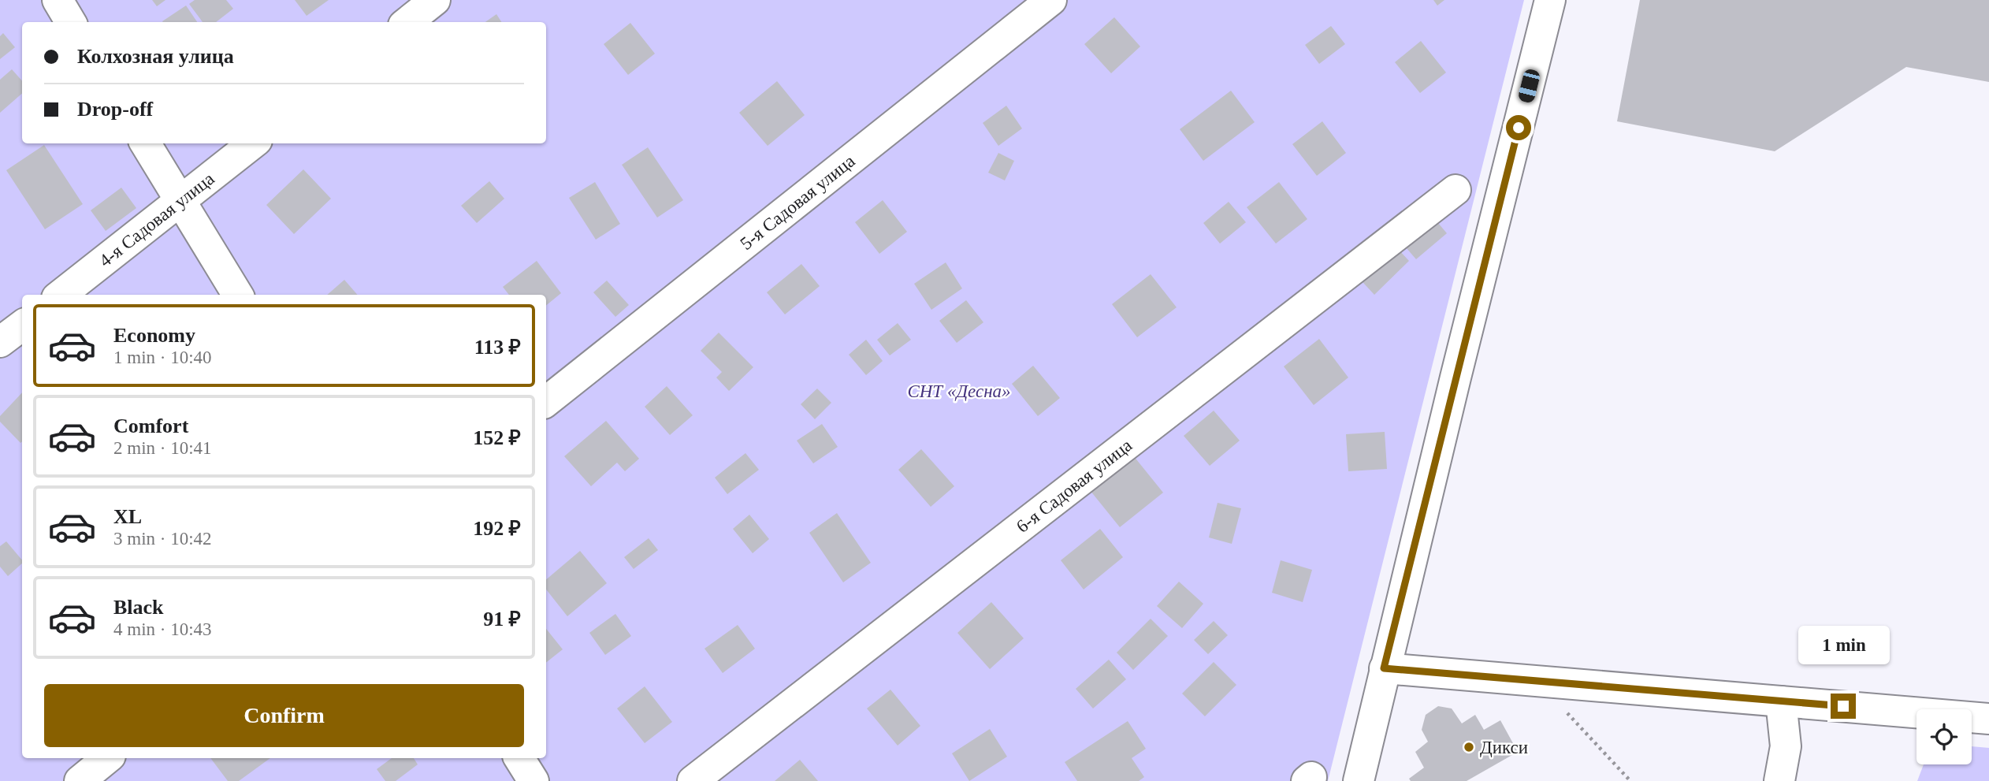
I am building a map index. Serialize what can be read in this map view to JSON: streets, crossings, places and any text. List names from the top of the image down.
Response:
{
  "streets": {
    "street": ["5-я Садовая улица", "4-я Садовая улица", "6-я Садовая улица"]
  },
  "parks": ["СНТ «Десна»"],
  "places": ["Дикси"],
  "page": {
    "banner": ["Колхозная улица", "Drop-off"],
    "list": [
      {
        "name": "Economy",
        "note": "1 min · 10:40",
        "value": "113 ₽"
      },
      {
        "name": "Comfort",
        "note": "2 min · 10:41",
        "value": "152 ₽"
      },
      {
        "name": "XL",
        "note": "3 min · 10:42",
        "value": "192 ₽"
      },
      {
        "name": "Black",
        "note": "4 min · 10:43",
        "value": "91 ₽"
      }
    ],
    "bubble": "1 min",
    "buttons": "Confirm"
  }
}
